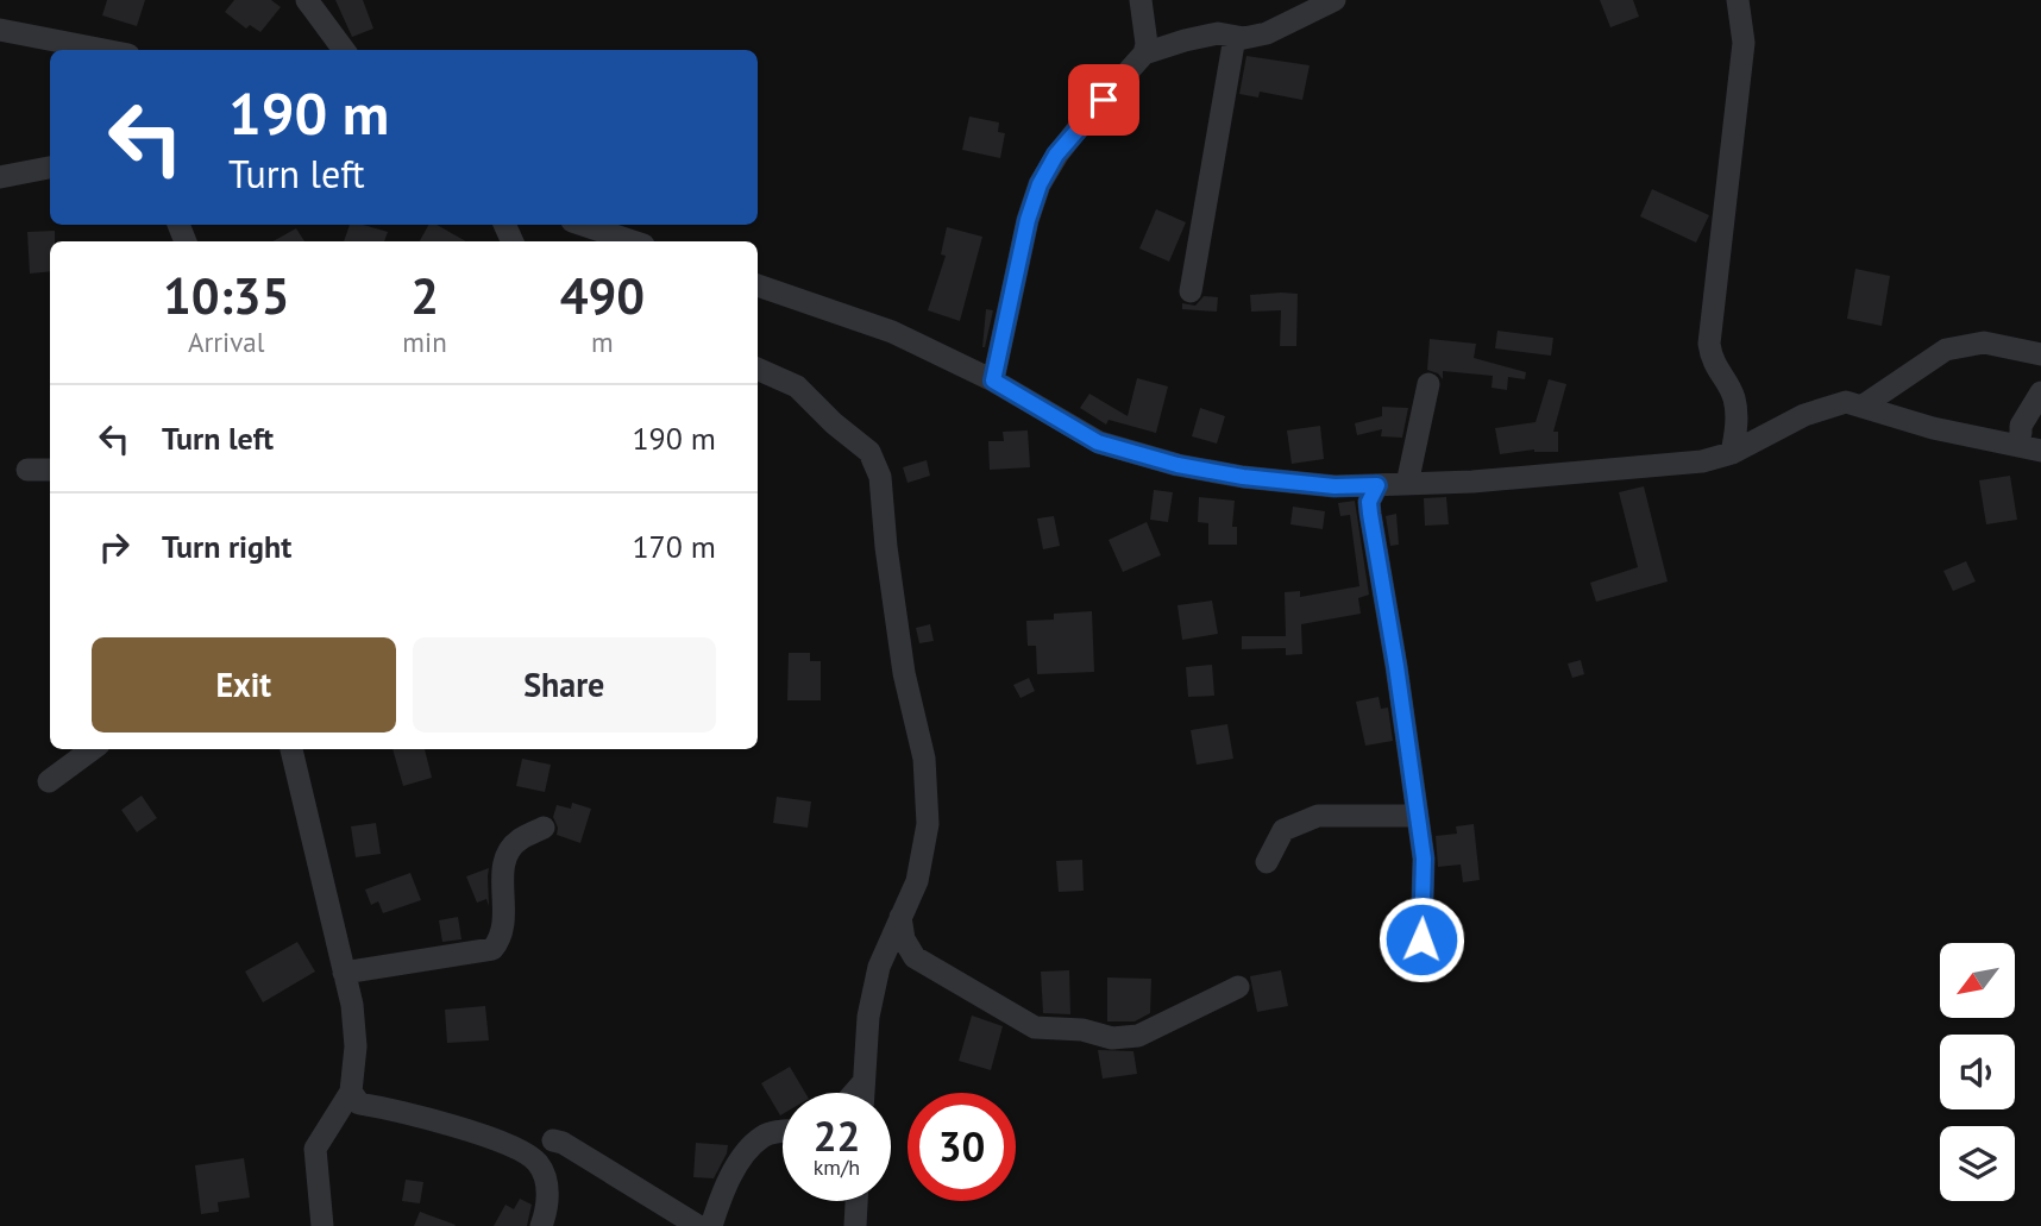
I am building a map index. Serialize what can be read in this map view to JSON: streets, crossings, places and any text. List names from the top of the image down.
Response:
{
  "north": "bottom left",
  "page": {
    "turn": ["190 m", "Turn left"],
    "eta": [
      "10:35",
      "Arrival",
      "2",
      "min",
      "490",
      "m"
    ],
    "list": [
      {
        "name": "Turn left",
        "value": "190 m"
      },
      {
        "name": "Turn right",
        "value": "170 m"
      }
    ],
    "buttons": ["Exit", "Share"],
    "speed": "22 km/h",
    "limit": "30"
  }
}
